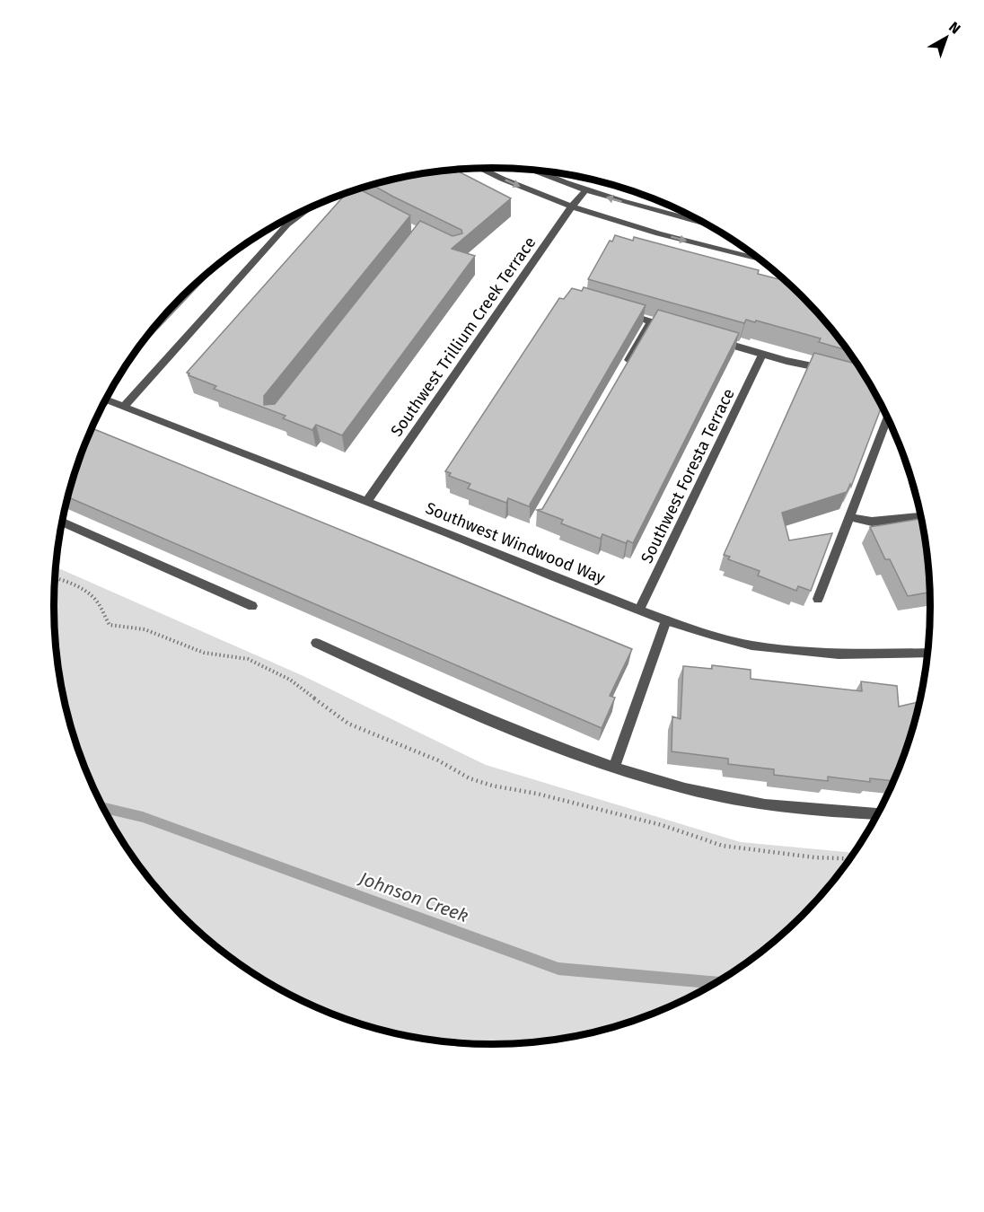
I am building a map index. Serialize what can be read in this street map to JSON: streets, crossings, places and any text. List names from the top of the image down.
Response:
{
  "streets": {
    "street": ["Southwest Trillium Creek Terrace", "Southwest Foresta Terrace", "Southwest Windwood Way"]
  },
  "crossings": [
    ["Southwest Trillium Creek Terrace", "Southwest Windwood Way"],
    ["Southwest Foresta Terrace", "Southwest Windwood Way"]
  ],
  "water": ["Johnson Creek"],
  "north": "top right"
}
